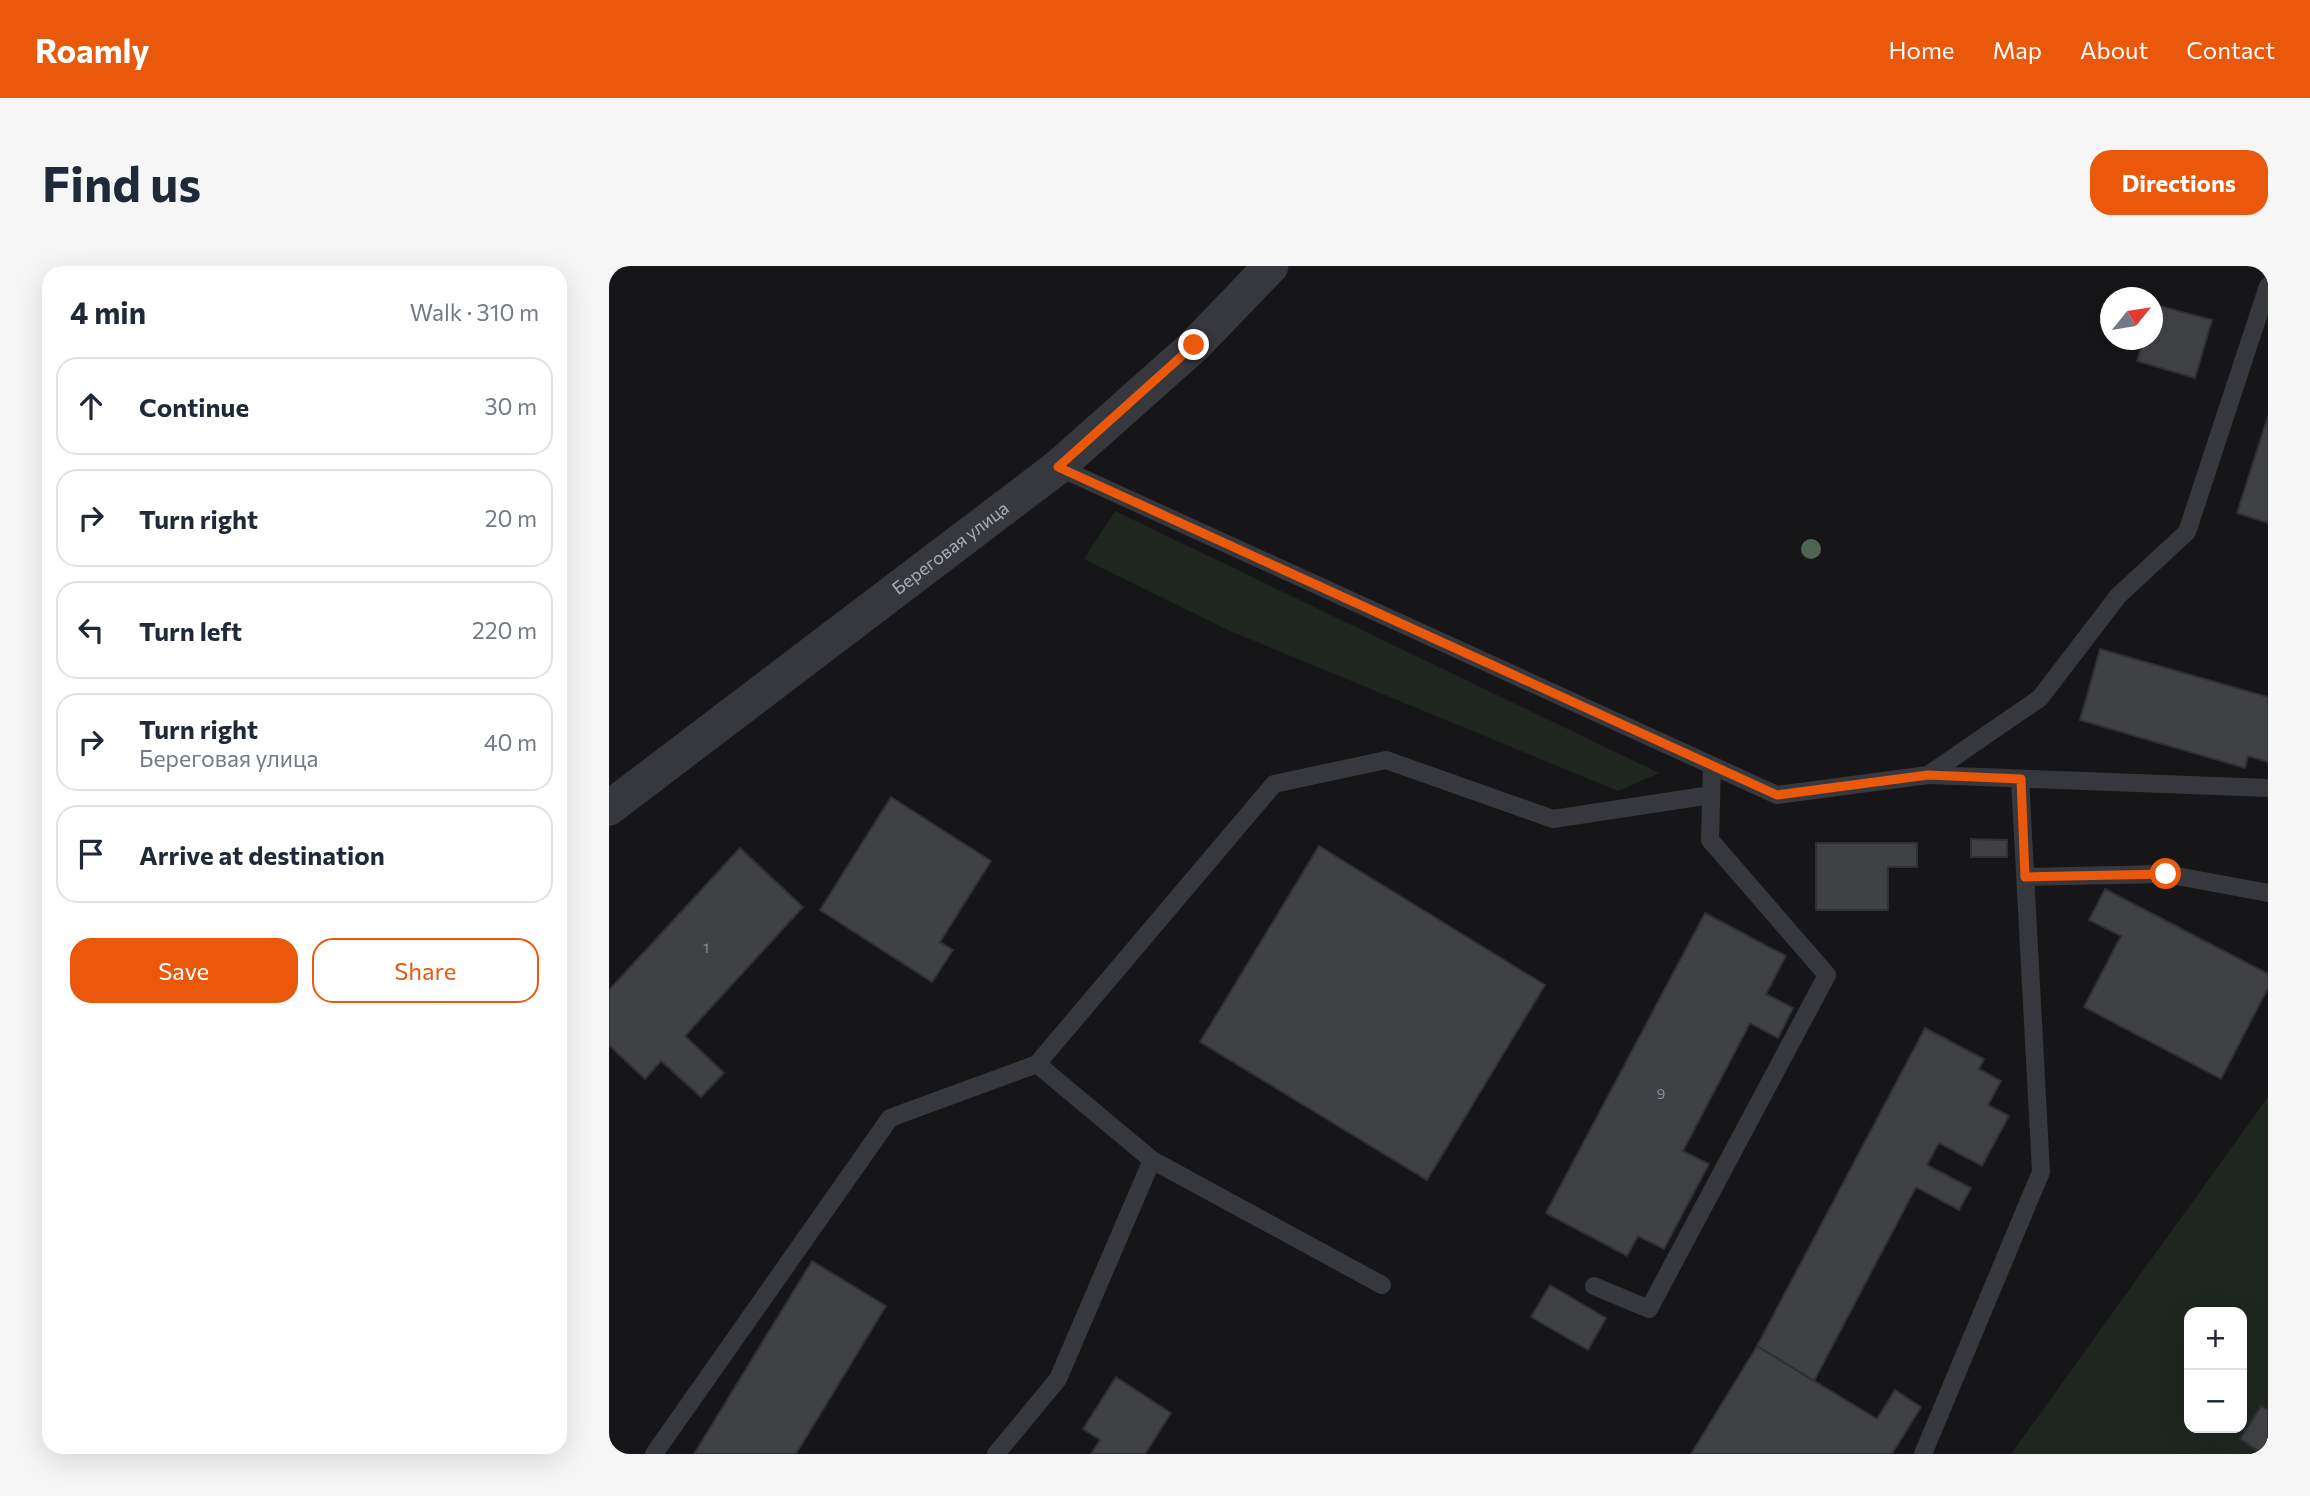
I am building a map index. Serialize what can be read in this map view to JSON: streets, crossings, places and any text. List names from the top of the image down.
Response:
{
  "streets": {
    "street": ["Береговая улица"]
  },
  "house_numbers": ["1", "9"],
  "north": "top right",
  "page": {
    "header": "Roamly",
    "nav": [
      "Home",
      "Map",
      "About",
      "Contact"
    ],
    "buttons": [
      "Directions",
      ["Save", "Share"]
    ],
    "title": "Find us",
    "heading": ["4 min", "Walk · 310 m"],
    "list": [
      ["Continue", "30 m"],
      ["Turn right", "20 m"],
      ["Turn left", "220 m"],
      ["Turn right", "Береговая улица", "40 m"],
      "Arrive at destination"
    ],
    "map_buttons": ["+", "−"]
  }
}
